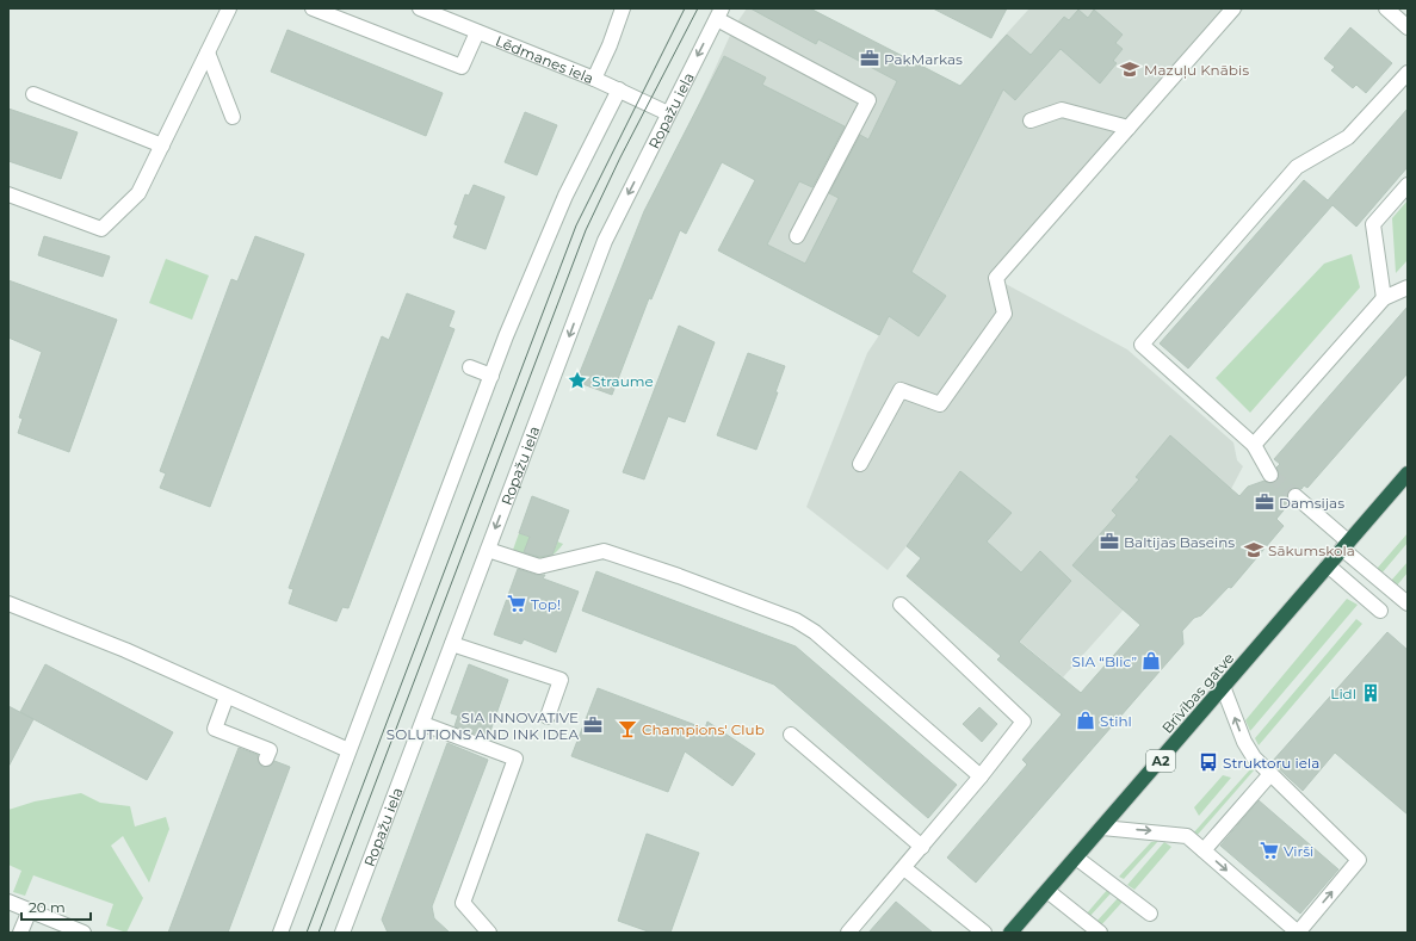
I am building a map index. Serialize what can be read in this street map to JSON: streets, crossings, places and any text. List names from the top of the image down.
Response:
{
  "streets": {
    "highway": ["Brīvības gatve", "A2"],
    "street": ["Lēdmanes iela", "Ropažu iela"]
  },
  "crossings": [
    ["Lēdmanes iela", "Ropažu iela"]
  ],
  "places": {
    "office": [
      "PakMarkas",
      "Damsijas",
      "Baltijas Baseins",
      "SIA INNOVATIVE SOLUTIONS AND INK IDEA"
    ],
    "school or university": ["Mazuļu Knābis", "Sākumskola"],
    "place": ["Straume"],
    "supermarket": ["Top!", "Virši"],
    "shop": ["SIA “Blic”", "Stihl"],
    "building": ["Lidl"],
    "bar": ["Champions' Club"],
    "bus stop": ["Struktoru iela"]
  },
  "scale_bar": "20 m"
}
